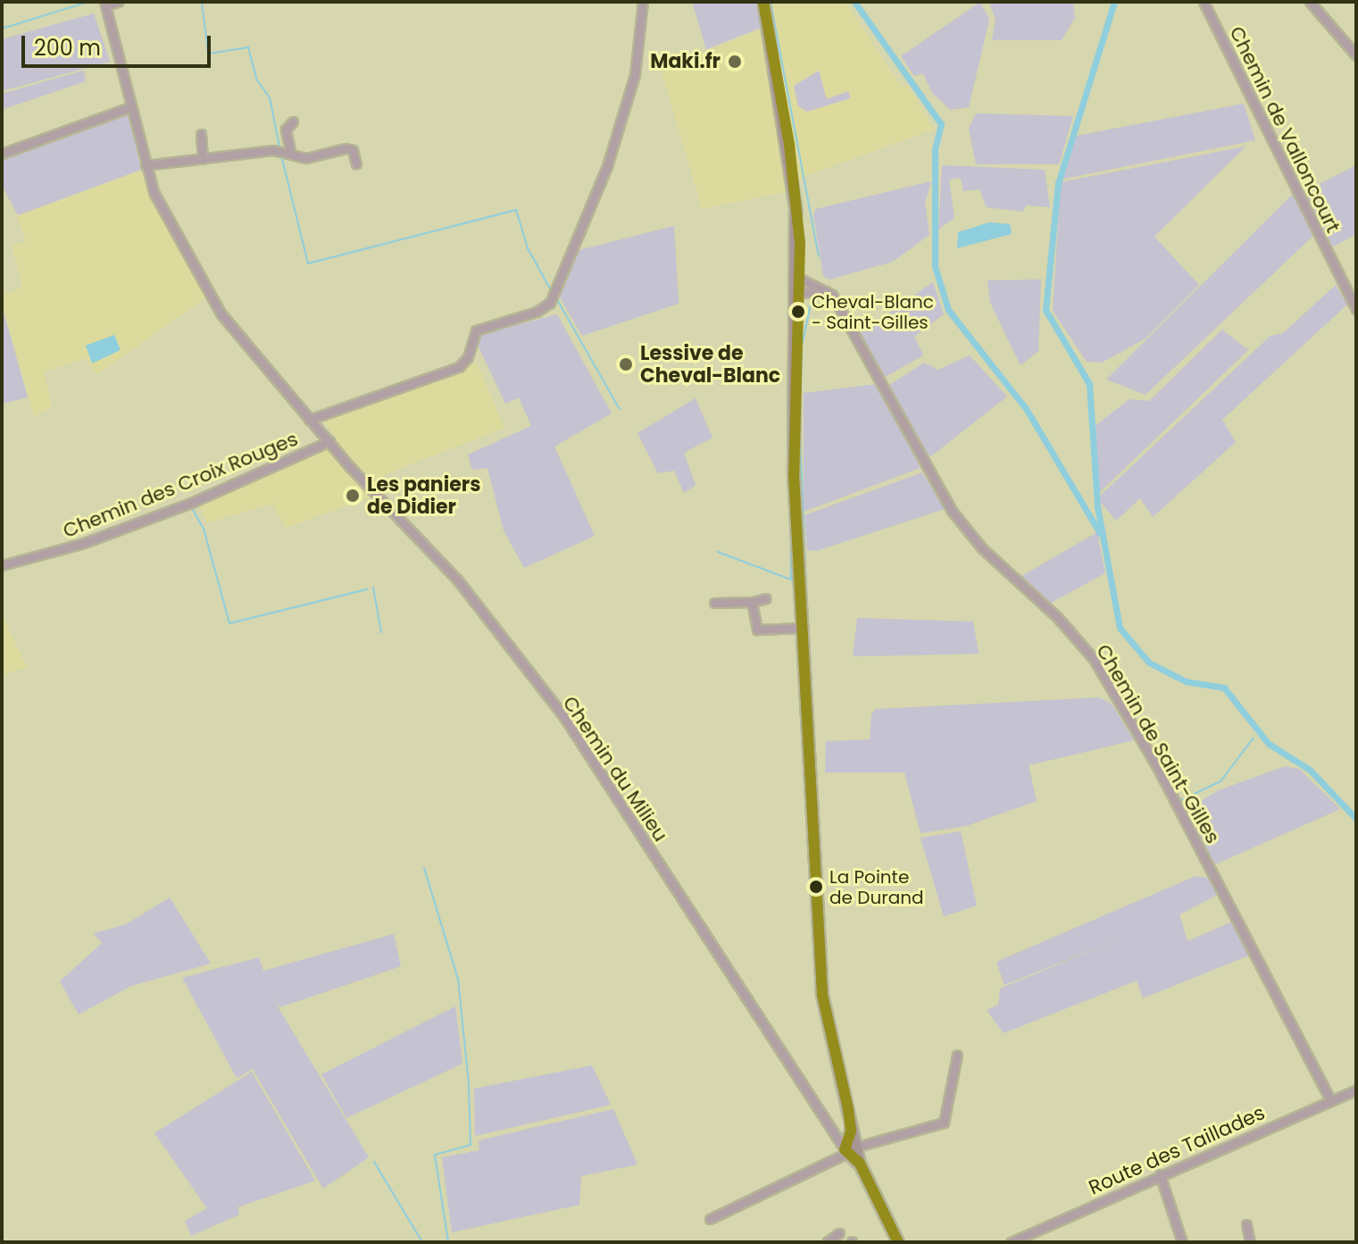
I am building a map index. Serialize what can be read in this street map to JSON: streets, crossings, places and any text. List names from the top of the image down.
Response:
{
  "streets": {
    "street": [
      "Chemin de Valloncourt",
      "Chemin des Croix Rouges",
      "Chemin de Saint-Gilles",
      "Chemin du Milieu",
      "Route des Taillades"
    ]
  },
  "crossings": [
    ["Chemin des Croix Rouges", "Chemin du Milieu"],
    ["Chemin de Saint-Gilles", "Route des Taillades"]
  ],
  "places": [
    "Maki.fr",
    "Cheval-Blanc - Saint-Gilles",
    "Lessive de Cheval-Blanc",
    "Les paniers de Didier",
    "La Pointe de Durand"
  ],
  "scale_bar": "200 m"
}
